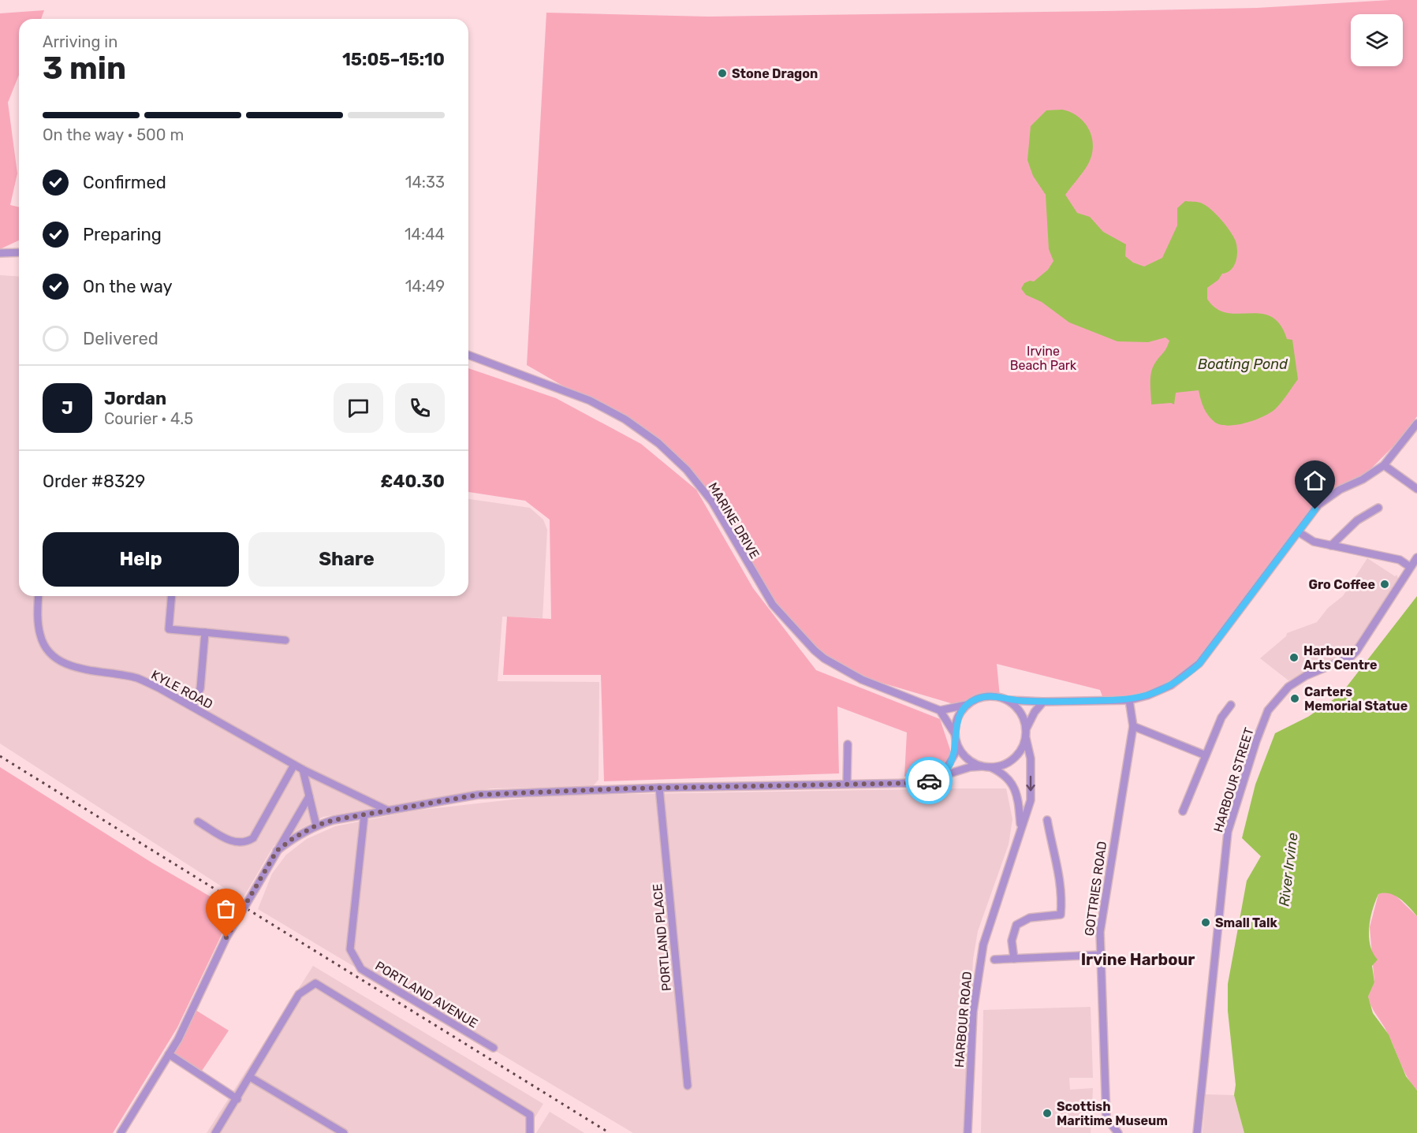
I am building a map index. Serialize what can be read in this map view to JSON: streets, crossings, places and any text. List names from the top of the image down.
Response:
{
  "streets": {
    "street": [
      "MARINE DRIVE",
      "KYLE ROAD",
      "HARBOUR STREET",
      "GOTTRIES ROAD",
      "PORTLAND PLACE",
      "PORTLAND AVENUE",
      "HARBOUR ROAD"
    ]
  },
  "districts": ["Irvine Harbour"],
  "water": ["Boating Pond", "River Irvine"],
  "parks": ["Irvine Beach Park"],
  "places": [
    "Stone Dragon",
    "Gro Coffee",
    "Harbour Arts Centre",
    "Carters Memorial Statue",
    "Small Talk",
    "Scottish Maritime Museum"
  ],
  "page": {
    "heading": ["3 min", "Arriving in", "15:05–15:10"],
    "panel": [
      "Jordan",
      "Courier · 4.5",
      "Order #8329",
      "£40.30"
    ],
    "bar": "On the way · 500 m",
    "list": [
      ["Confirmed", "14:33"],
      ["Preparing", "14:44"],
      ["On the way", "14:49"],
      "Delivered"
    ],
    "round": "J",
    "buttons": ["Help", "Share"]
  }
}
